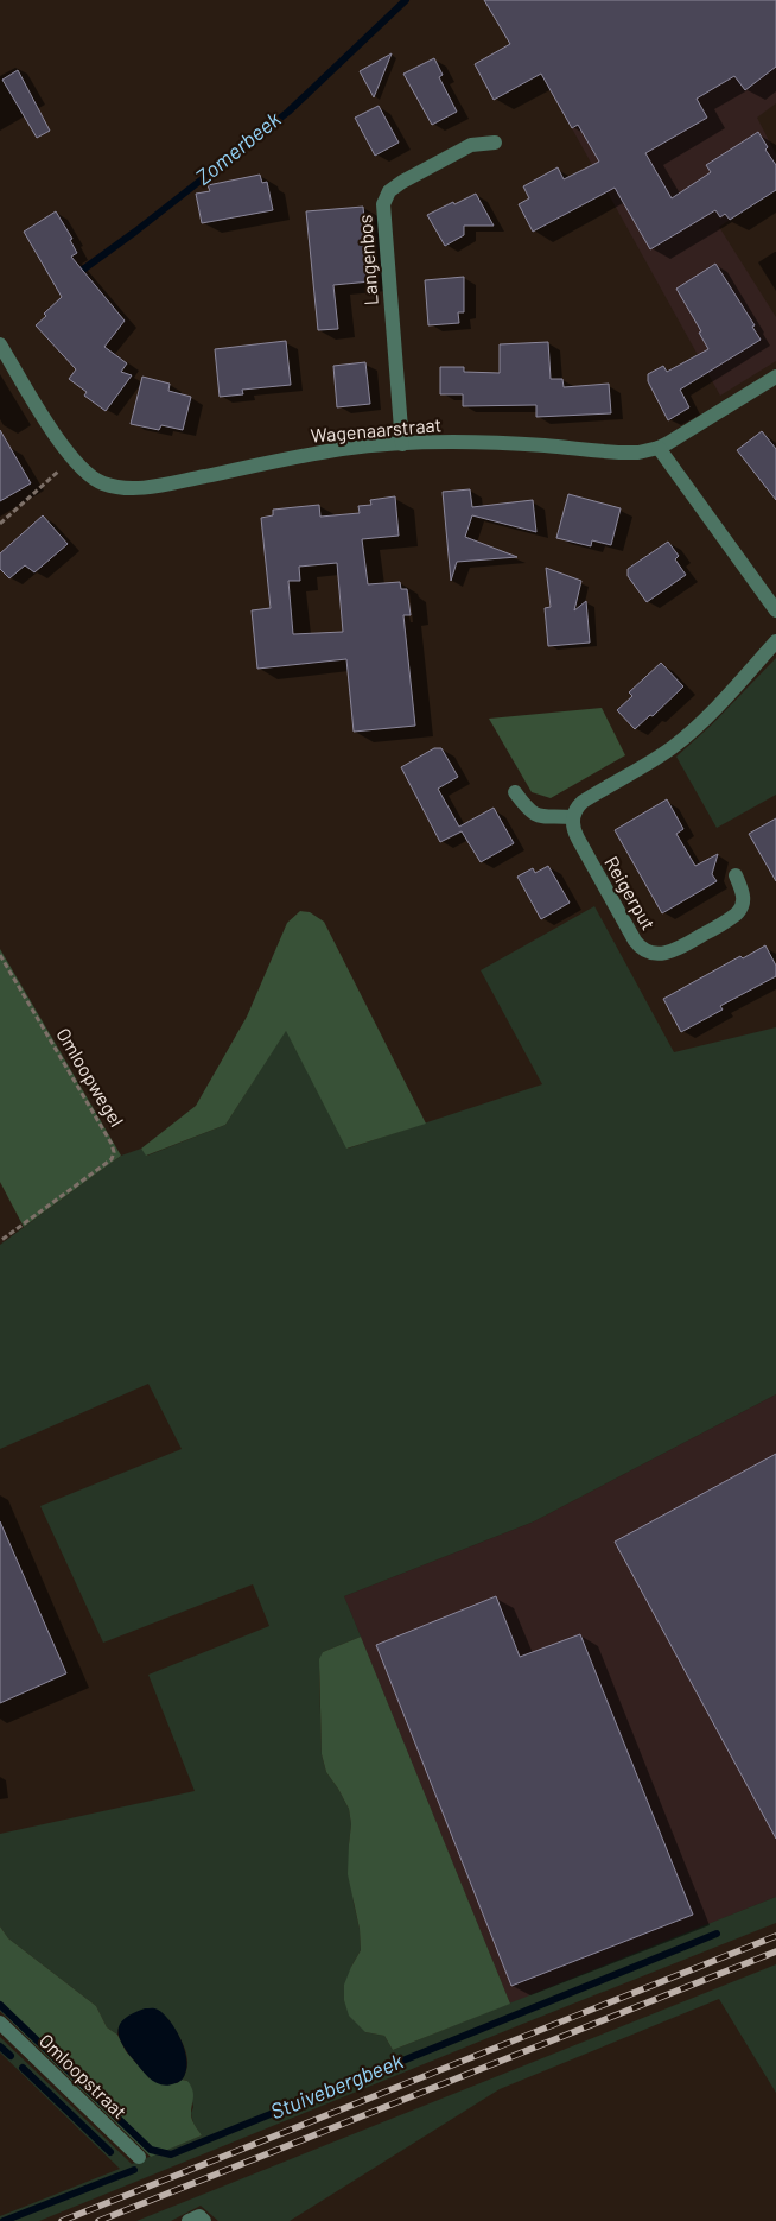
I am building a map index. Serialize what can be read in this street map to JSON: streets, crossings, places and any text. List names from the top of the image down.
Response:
{
  "streets": {
    "street": [
      "Langenbos",
      "Wagenaarstraat",
      "Reigerput",
      "Omloopstraat"
    ],
    "path": ["Omloopwegel"]
  },
  "crossings": [
    ["Langenbos", "Wagenaarstraat"]
  ],
  "water": ["Zomerbeek", "Stuivebergbeek"]
}
